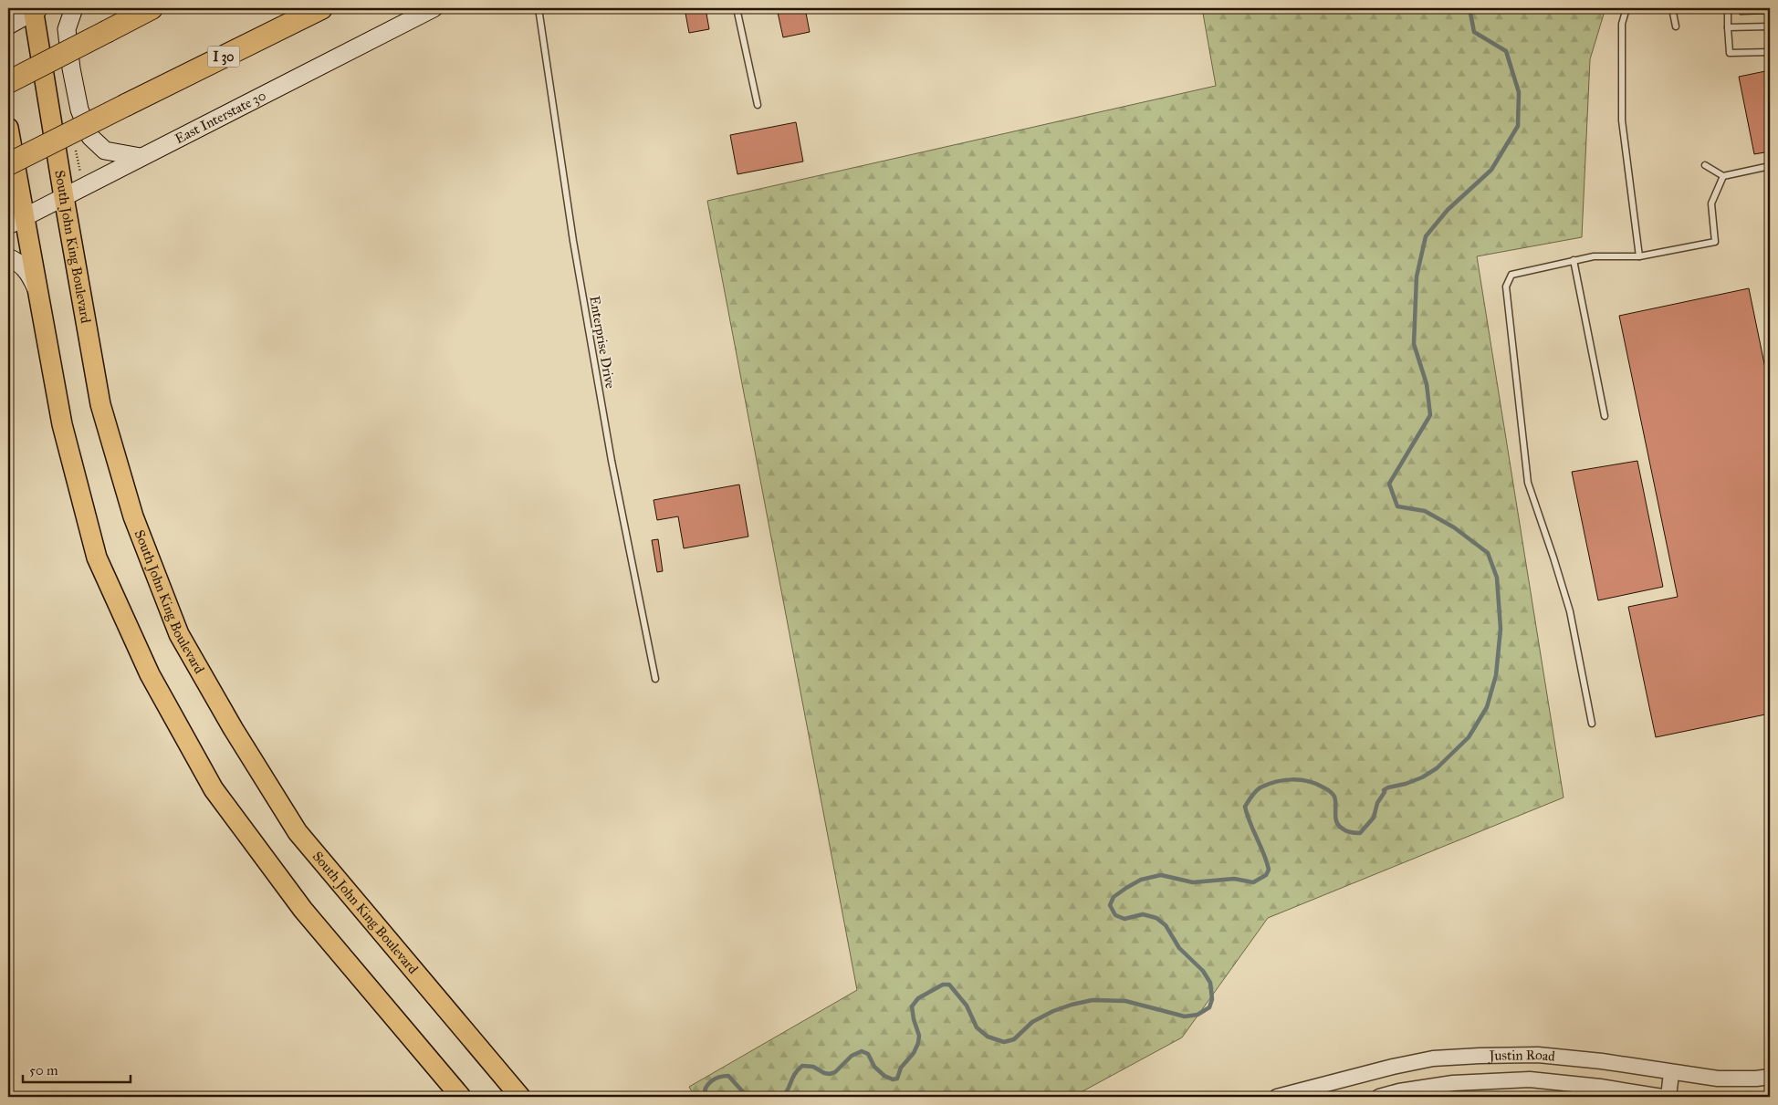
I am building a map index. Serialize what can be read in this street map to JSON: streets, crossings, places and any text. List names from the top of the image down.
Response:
{
  "streets": {
    "highway": ["I 30"],
    "main road": ["East Interstate 30", "South John King Boulevard"],
    "street": ["Justin Road"],
    "lane": ["Enterprise Drive"]
  },
  "crossings": [
    ["East Interstate 30", "South John King Boulevard"]
  ],
  "scale_bar": "50 m"
}
